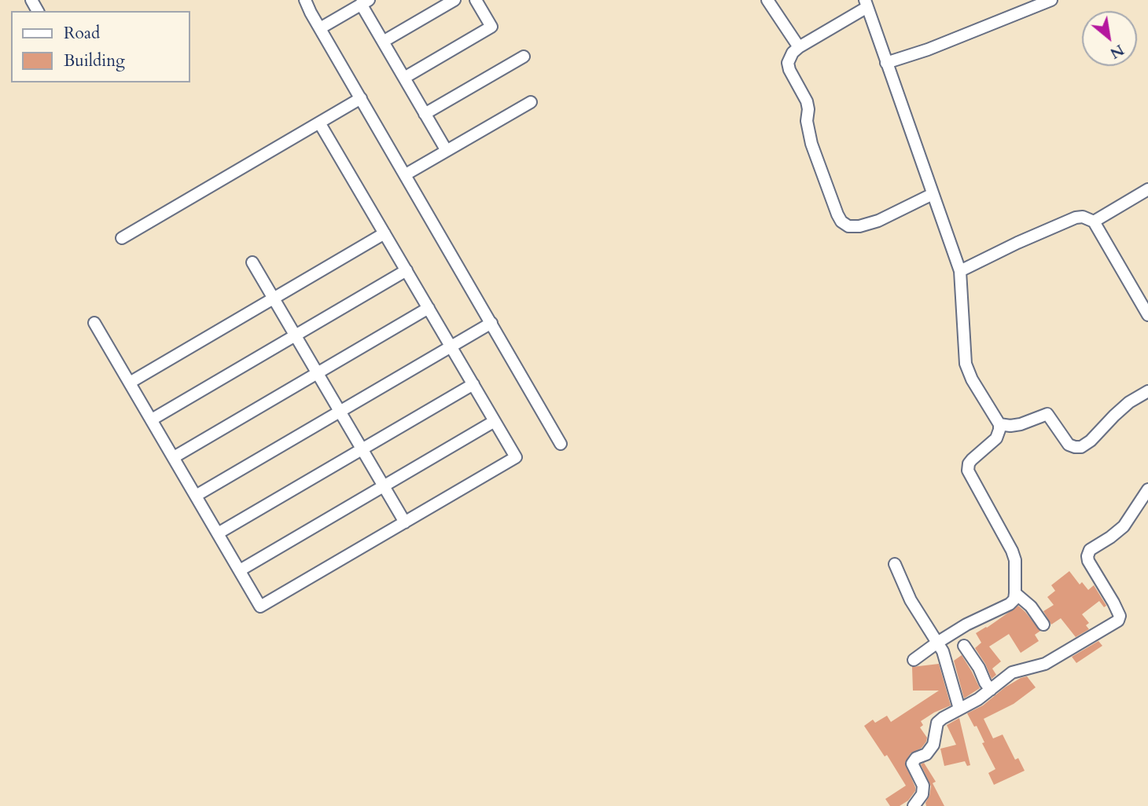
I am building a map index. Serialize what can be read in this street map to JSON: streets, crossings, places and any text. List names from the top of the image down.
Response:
{
  "legend": ["Road", "Building"],
  "north": "bottom right"
}
